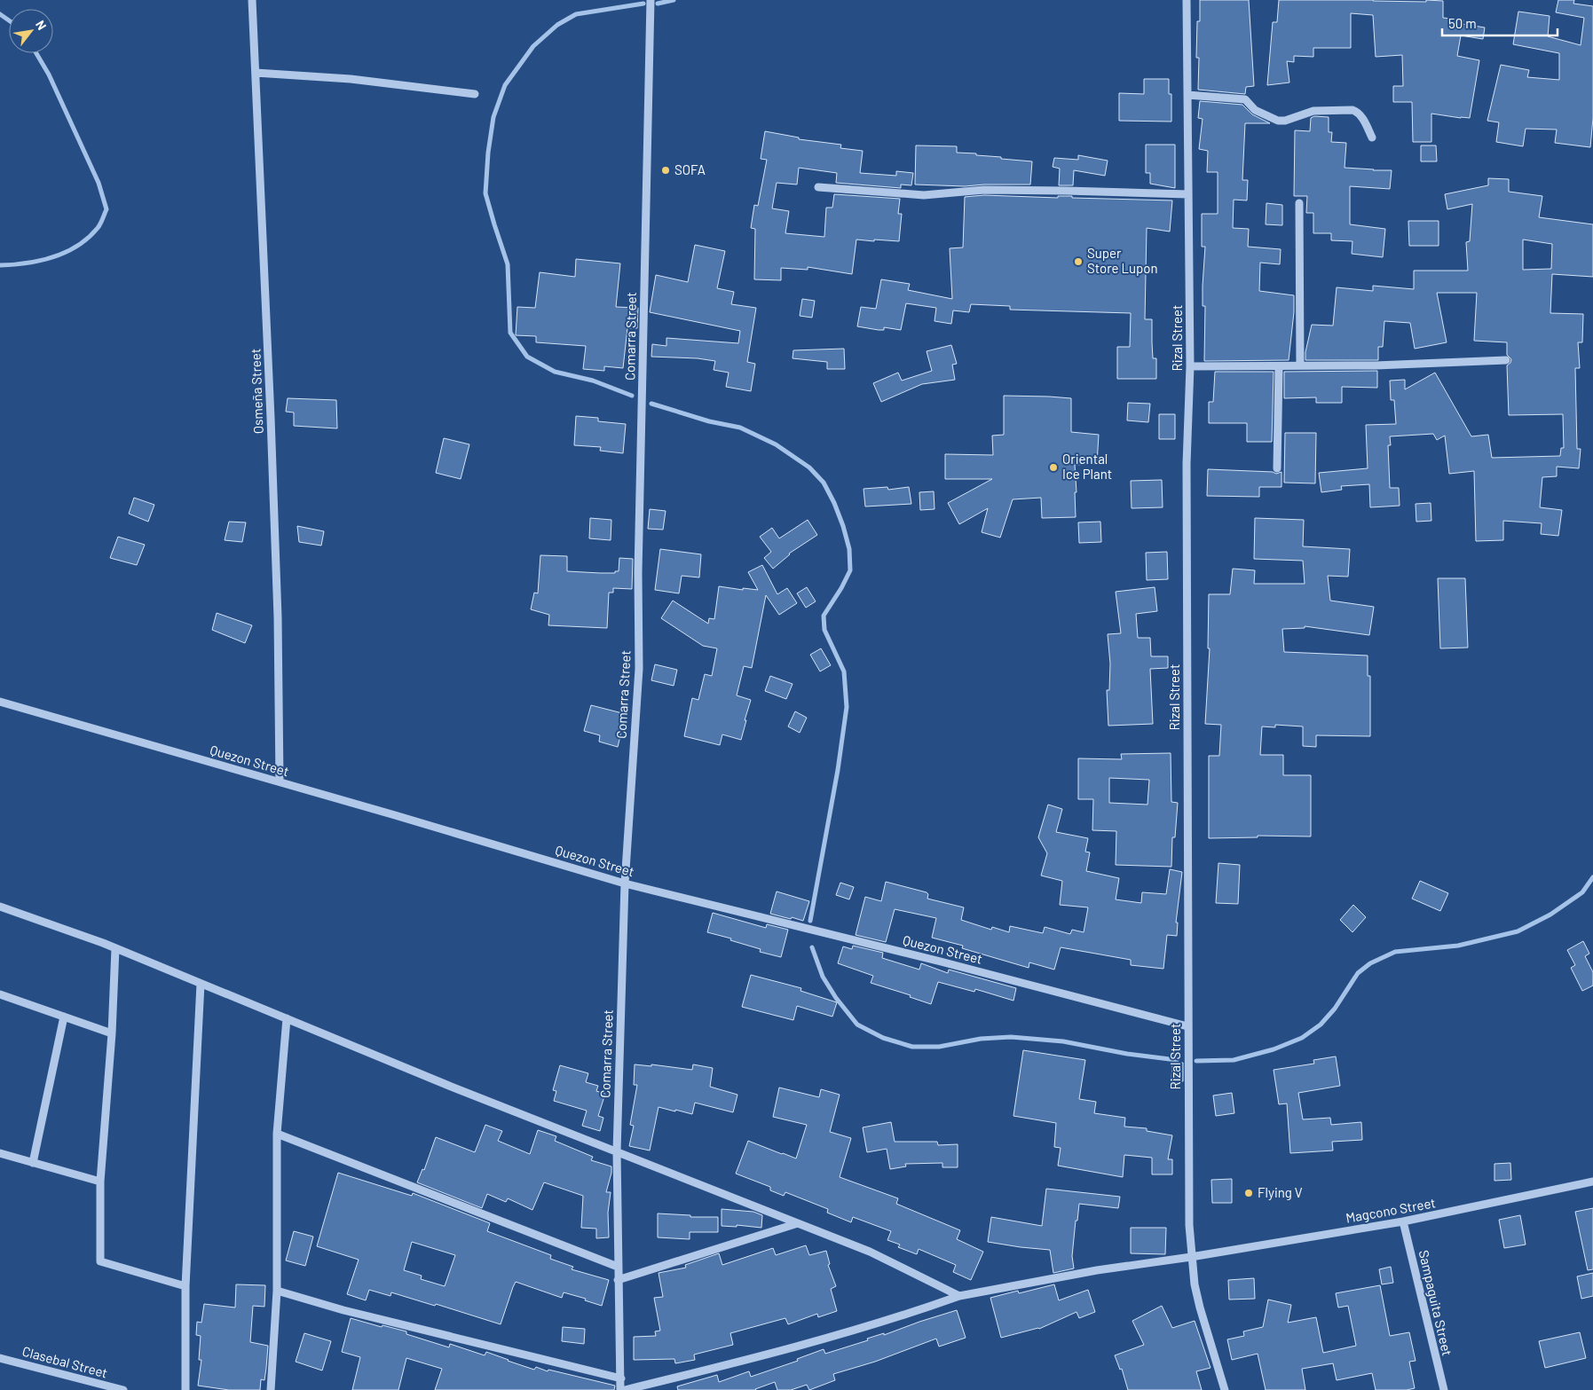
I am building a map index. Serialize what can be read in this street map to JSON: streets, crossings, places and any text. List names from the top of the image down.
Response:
{
  "streets": {
    "street": [
      "Comarra Street",
      "Rizal Street",
      "Osmeña Street",
      "Quezon Street",
      "Magcono Street",
      "Sampaguita Street",
      "Clasebal Street"
    ]
  },
  "crossings": [
    ["Comarra Street", "Quezon Street"],
    ["Rizal Street", "Quezon Street"],
    ["Rizal Street", "Magcono Street"],
    ["Osmeña Street", "Quezon Street"],
    ["Magcono Street", "Sampaguita Street"]
  ],
  "places": [
    "SOFA",
    "Super Store Lupon",
    "Oriental Ice Plant",
    "Flying V"
  ],
  "scale_bar": "50 m",
  "north": "top right"
}
